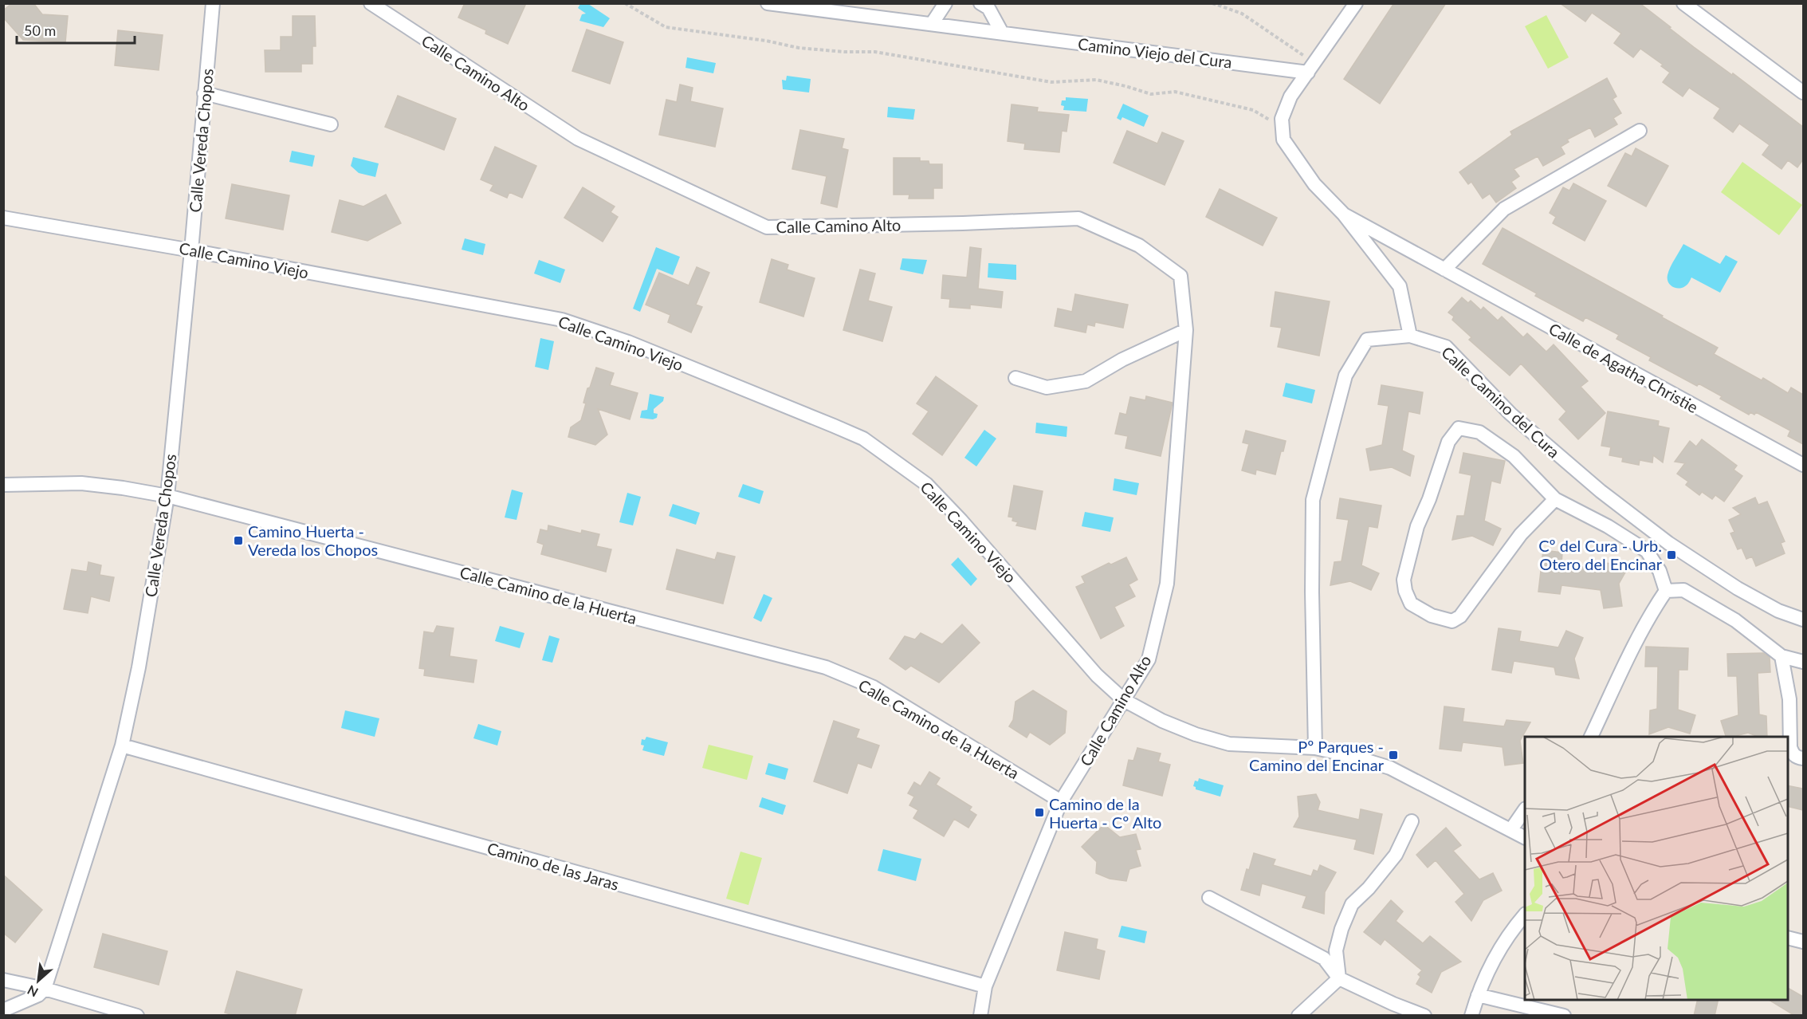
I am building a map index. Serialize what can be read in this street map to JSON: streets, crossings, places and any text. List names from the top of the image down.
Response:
{
  "streets": {
    "street": [
      "Camino Viejo del Cura",
      "Calle Camino Alto",
      "Calle Vereda Chopos",
      "Calle Camino Viejo",
      "Calle de Agatha Christie",
      "Calle Camino del Cura",
      "Calle Camino de la Huerta",
      "Camino de las Jaras"
    ]
  },
  "crossings": [
    ["Calle Camino Alto", "Calle Camino Viejo"],
    ["Calle Camino Alto", "Calle Camino de la Huerta"],
    ["Calle Camino Alto", "Camino de las Jaras"],
    ["Calle Vereda Chopos", "Calle Camino Viejo"],
    ["Calle Vereda Chopos", "Calle Camino de la Huerta"],
    ["Calle Vereda Chopos", "Camino de las Jaras"],
    ["Calle Camino Viejo", "Calle Camino del Cura"],
    ["Calle de Agatha Christie", "Calle Camino del Cura"]
  ],
  "places": {
    "transit": [
      "Camino Huerta - Vereda los Chopos",
      "Cº del Cura - Urb. Otero del Encinar",
      "Pº Parques - Camino del Encinar",
      "Camino de la Huerta - Cº Alto"
    ]
  },
  "scale_bar": "50 m",
  "north": "bottom left"
}
